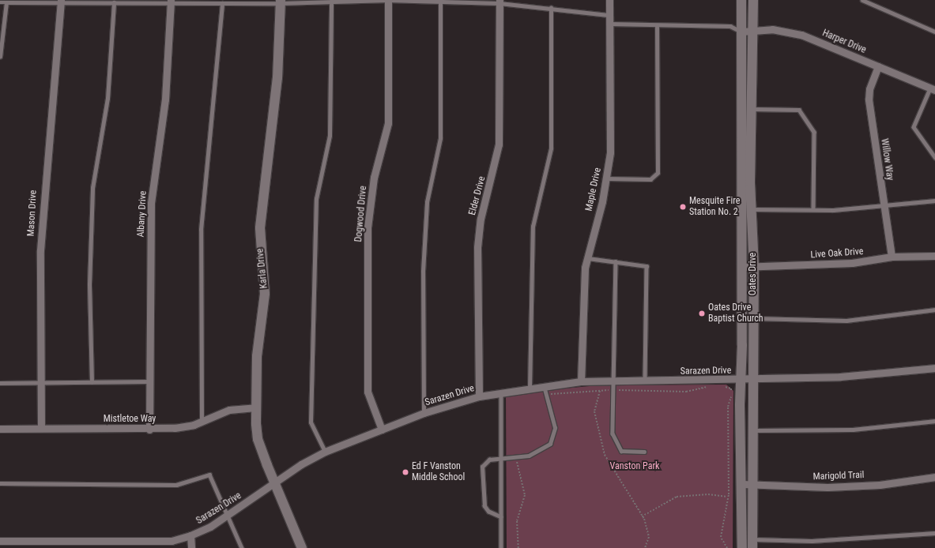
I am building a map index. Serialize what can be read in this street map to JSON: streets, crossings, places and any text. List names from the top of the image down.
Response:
{
  "streets": {
    "main road": ["Karla Drive", "Oates Drive"],
    "street": [
      "Harper Drive",
      "Willow Way",
      "Maple Drive",
      "Elder Drive",
      "Mason Drive",
      "Albany Drive",
      "Dogwood Drive",
      "Live Oak Drive",
      "Sarazen Drive",
      "Mistletoe Way",
      "Marigold Trail"
    ]
  },
  "crossings": [
    ["Harper Drive", "Willow Way"],
    ["Harper Drive", "Oates Drive"],
    ["Willow Way", "Live Oak Drive"],
    ["Maple Drive", "Sarazen Drive"],
    ["Elder Drive", "Sarazen Drive"],
    ["Mason Drive", "Mistletoe Way"],
    ["Albany Drive", "Mistletoe Way"],
    ["Dogwood Drive", "Sarazen Drive"],
    ["Live Oak Drive", "Oates Drive"],
    ["Karla Drive", "Sarazen Drive"],
    ["Karla Drive", "Mistletoe Way"],
    ["Oates Drive", "Sarazen Drive"],
    ["Oates Drive", "Marigold Trail"]
  ],
  "parks": ["Vanston Park"],
  "places": ["Mesquite Fire Station No. 2", "Oates Drive Baptist Church", "Ed F Vanston Middle School"]
}
